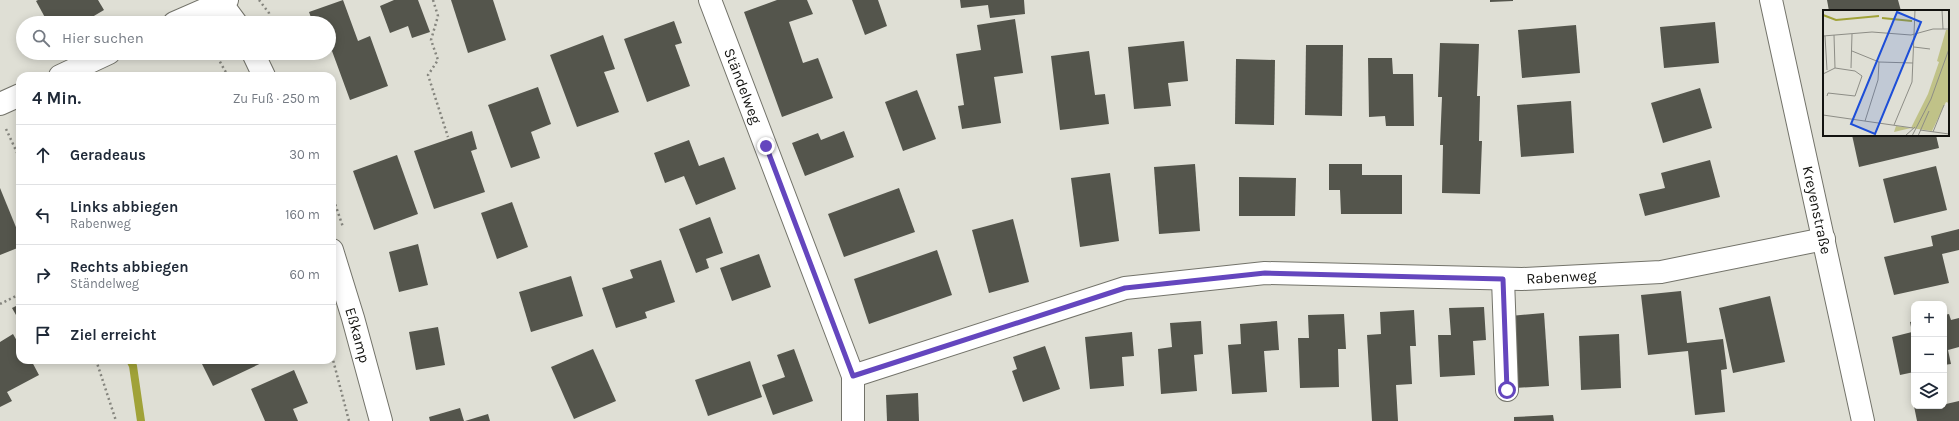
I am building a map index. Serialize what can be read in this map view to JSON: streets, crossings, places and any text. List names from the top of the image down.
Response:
{
  "streets": {
    "street": [
      "Ständelweg",
      "Kreyenstraße",
      "Rabenweg",
      "Eßkamp"
    ]
  },
  "crossings": [
    ["Ständelweg", "Rabenweg"],
    ["Kreyenstraße", "Rabenweg"]
  ],
  "page": {
    "search": "Hier suchen",
    "heading": ["4 Min.", "Zu Fuß · 250 m"],
    "list": [
      ["Geradeaus", "30 m"],
      ["Links abbiegen", "Rabenweg", "160 m"],
      ["Rechts abbiegen", "Ständelweg", "60 m"],
      "Ziel erreicht"
    ],
    "map_buttons": ["+", "−"]
  }
}
